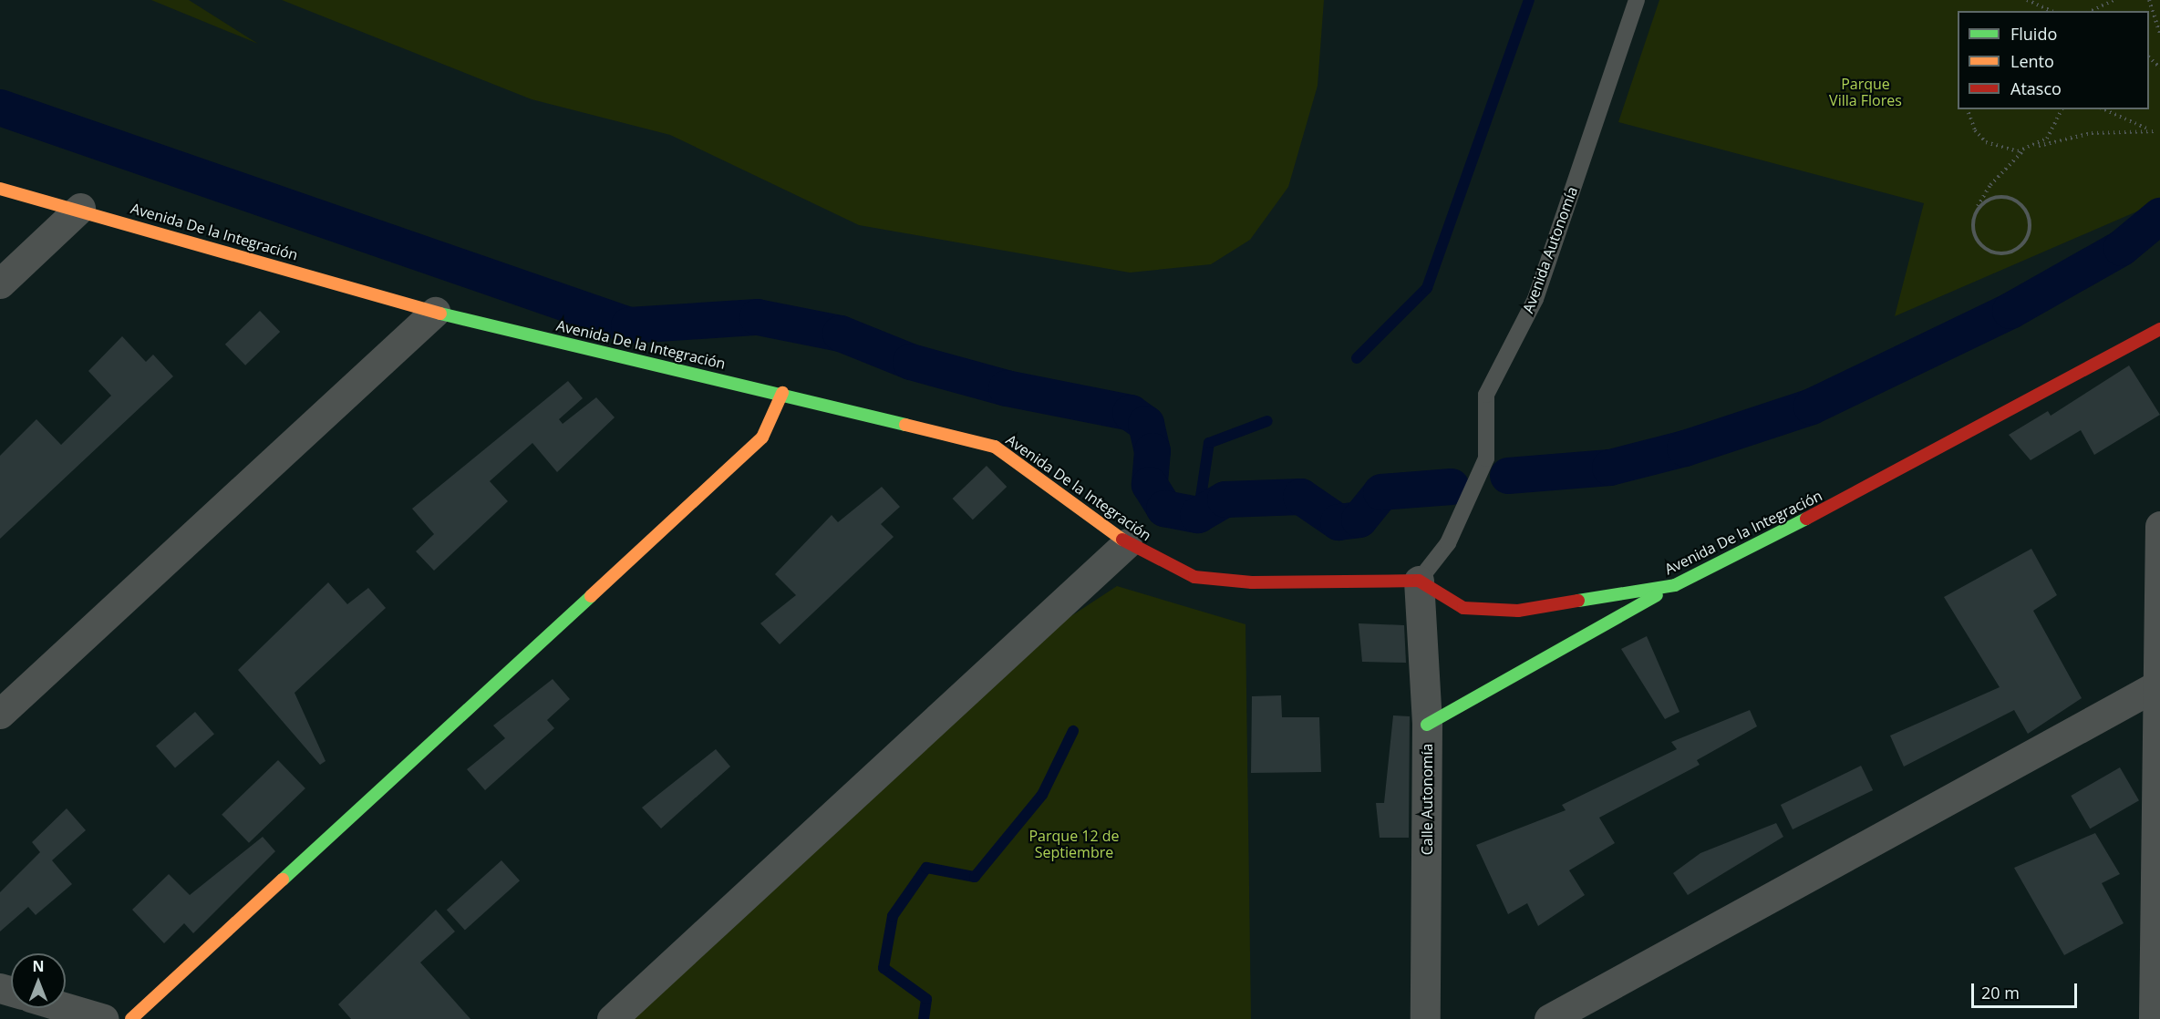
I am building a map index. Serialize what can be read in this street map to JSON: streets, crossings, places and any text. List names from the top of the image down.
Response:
{
  "streets": {
    "street": ["Avenida De la Integración", "Calle Autonomía"],
    "lane": ["Avenida Autonomía"]
  },
  "crossings": [
    ["Avenida De la Integración", "Avenida Autonomía"],
    ["Avenida De la Integración", "Calle Autonomía"],
    ["Avenida Autonomía", "Calle Autonomía"]
  ],
  "parks": ["Parque Villa Flores", "Parque 12 de Septiembre"],
  "legend": ["Fluido", "Lento", "Atasco"],
  "scale_bar": "20 m",
  "north": "top"
}
